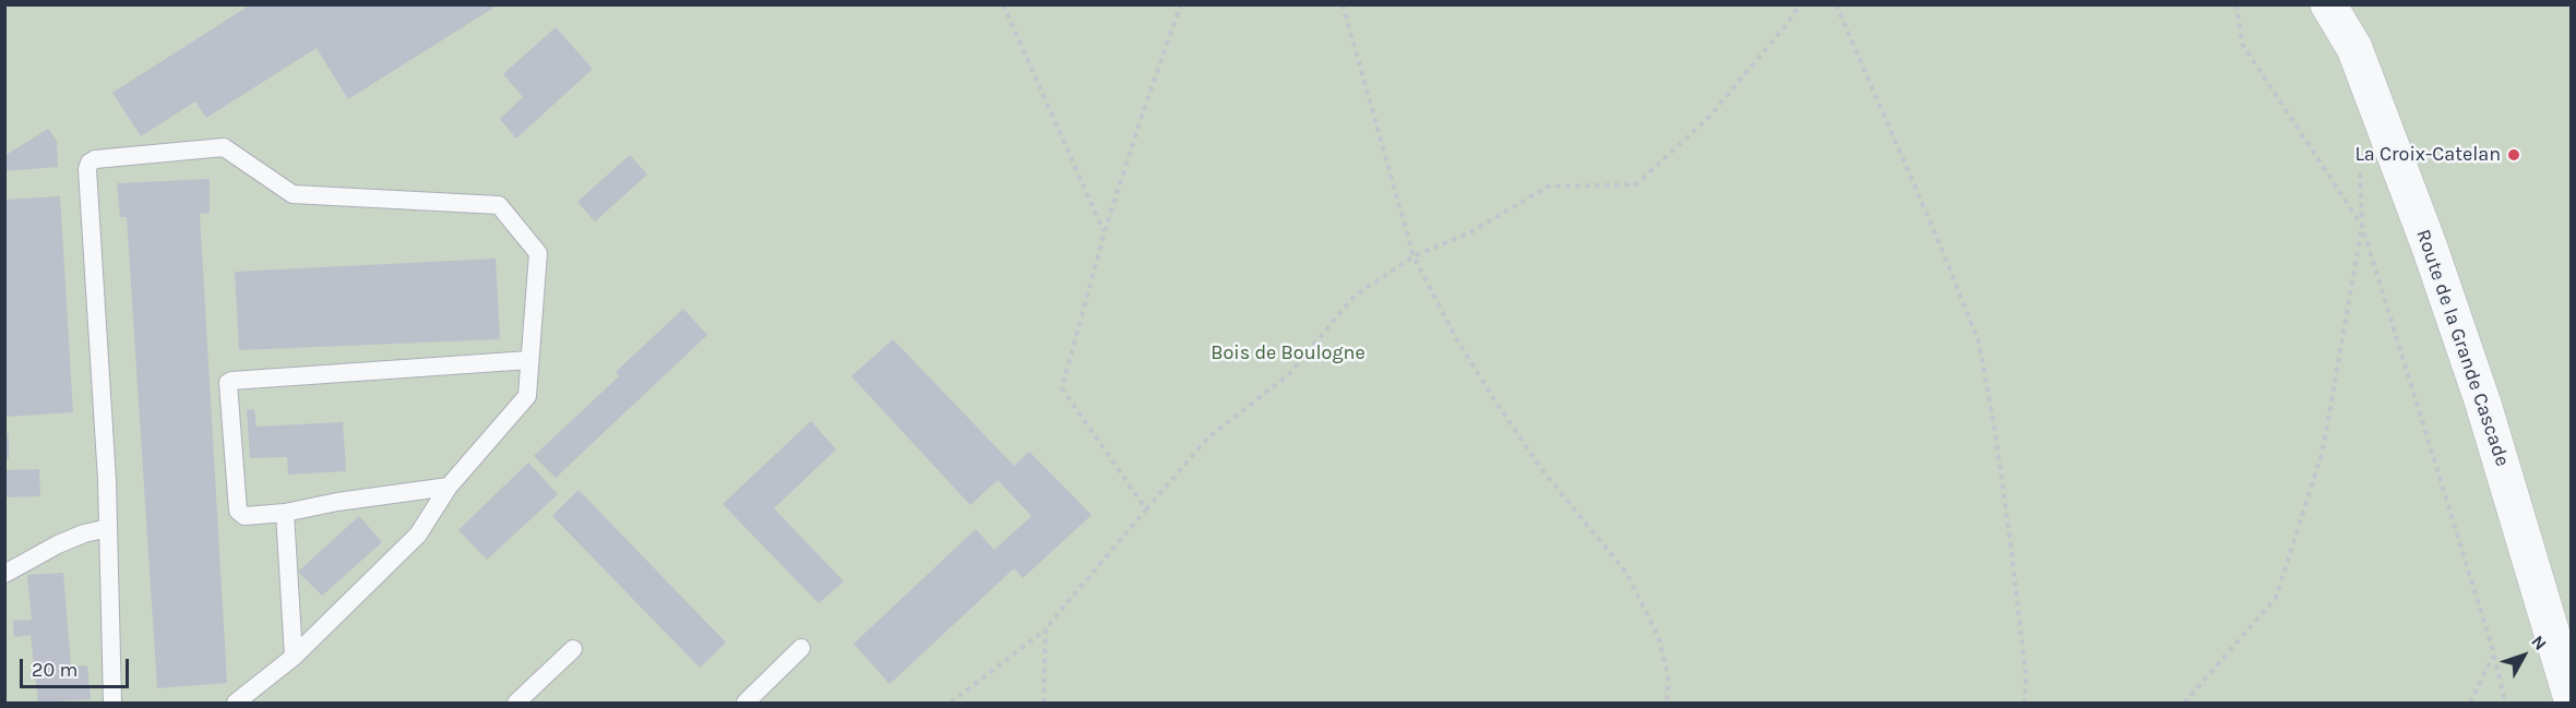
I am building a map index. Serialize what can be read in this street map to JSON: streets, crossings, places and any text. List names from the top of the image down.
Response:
{
  "streets": {
    "street": ["Route de la Grande Cascade"]
  },
  "parks": ["Bois de Boulogne"],
  "places": ["La Croix-Catelan"],
  "scale_bar": "20 m",
  "north": "top right"
}
